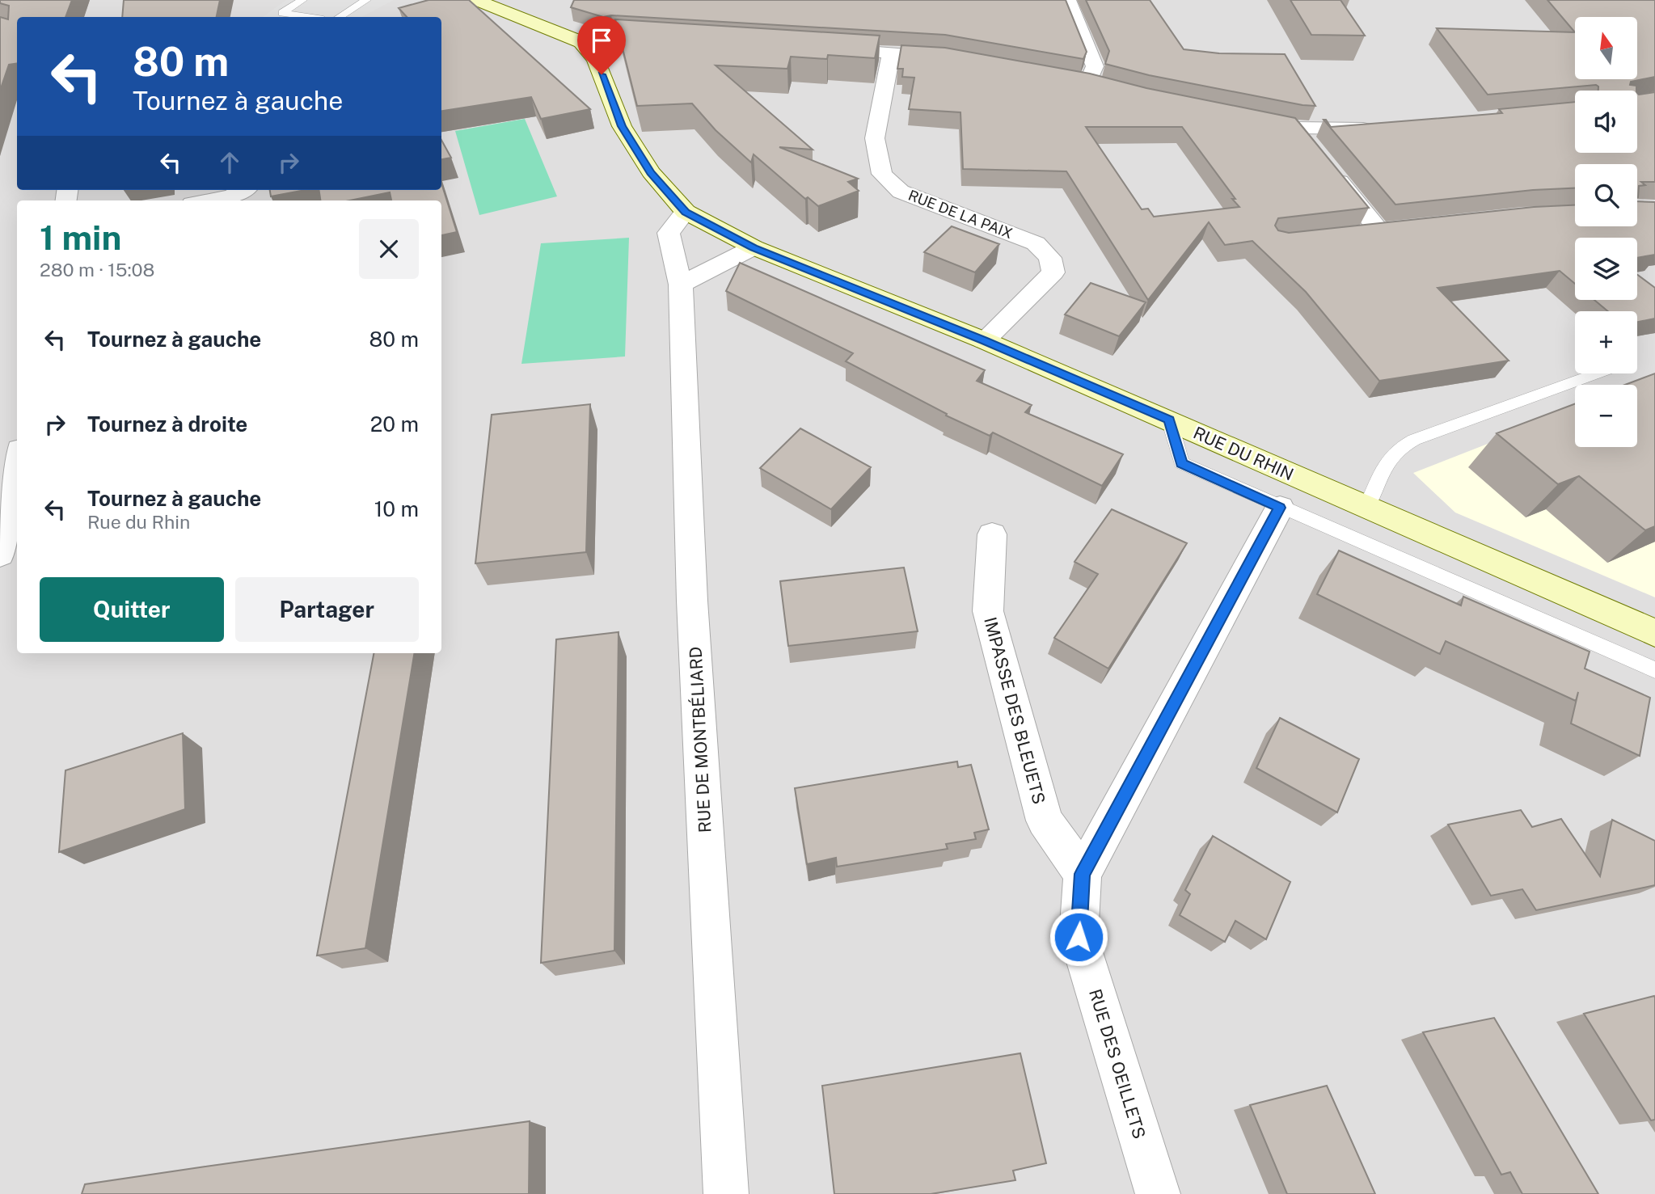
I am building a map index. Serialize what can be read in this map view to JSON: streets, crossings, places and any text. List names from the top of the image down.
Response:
{
  "streets": {
    "street": [
      "RUE DE LA PAIX",
      "RUE DU RHIN",
      "IMPASSE DES BLEUETS",
      "RUE DE MONTBÉLIARD",
      "RUE DES OEILLETS"
    ]
  },
  "crossings": [
    ["RUE DE LA PAIX", "RUE DU RHIN"],
    ["RUE DU RHIN", "RUE DE MONTBÉLIARD"],
    ["IMPASSE DES BLEUETS", "RUE DES OEILLETS"]
  ],
  "north": "top",
  "page": {
    "map_buttons": ["+", "−"],
    "turn": ["80 m", "Tournez à gauche"],
    "heading": ["1 min", "280 m · 15:08"],
    "list": [
      {
        "name": "Tournez à gauche",
        "value": "80 m"
      },
      {
        "name": "Tournez à droite",
        "value": "20 m"
      },
      {
        "name": "Tournez à gauche",
        "note": "Rue du Rhin",
        "value": "10 m"
      }
    ],
    "buttons": ["Quitter", "Partager"]
  }
}
